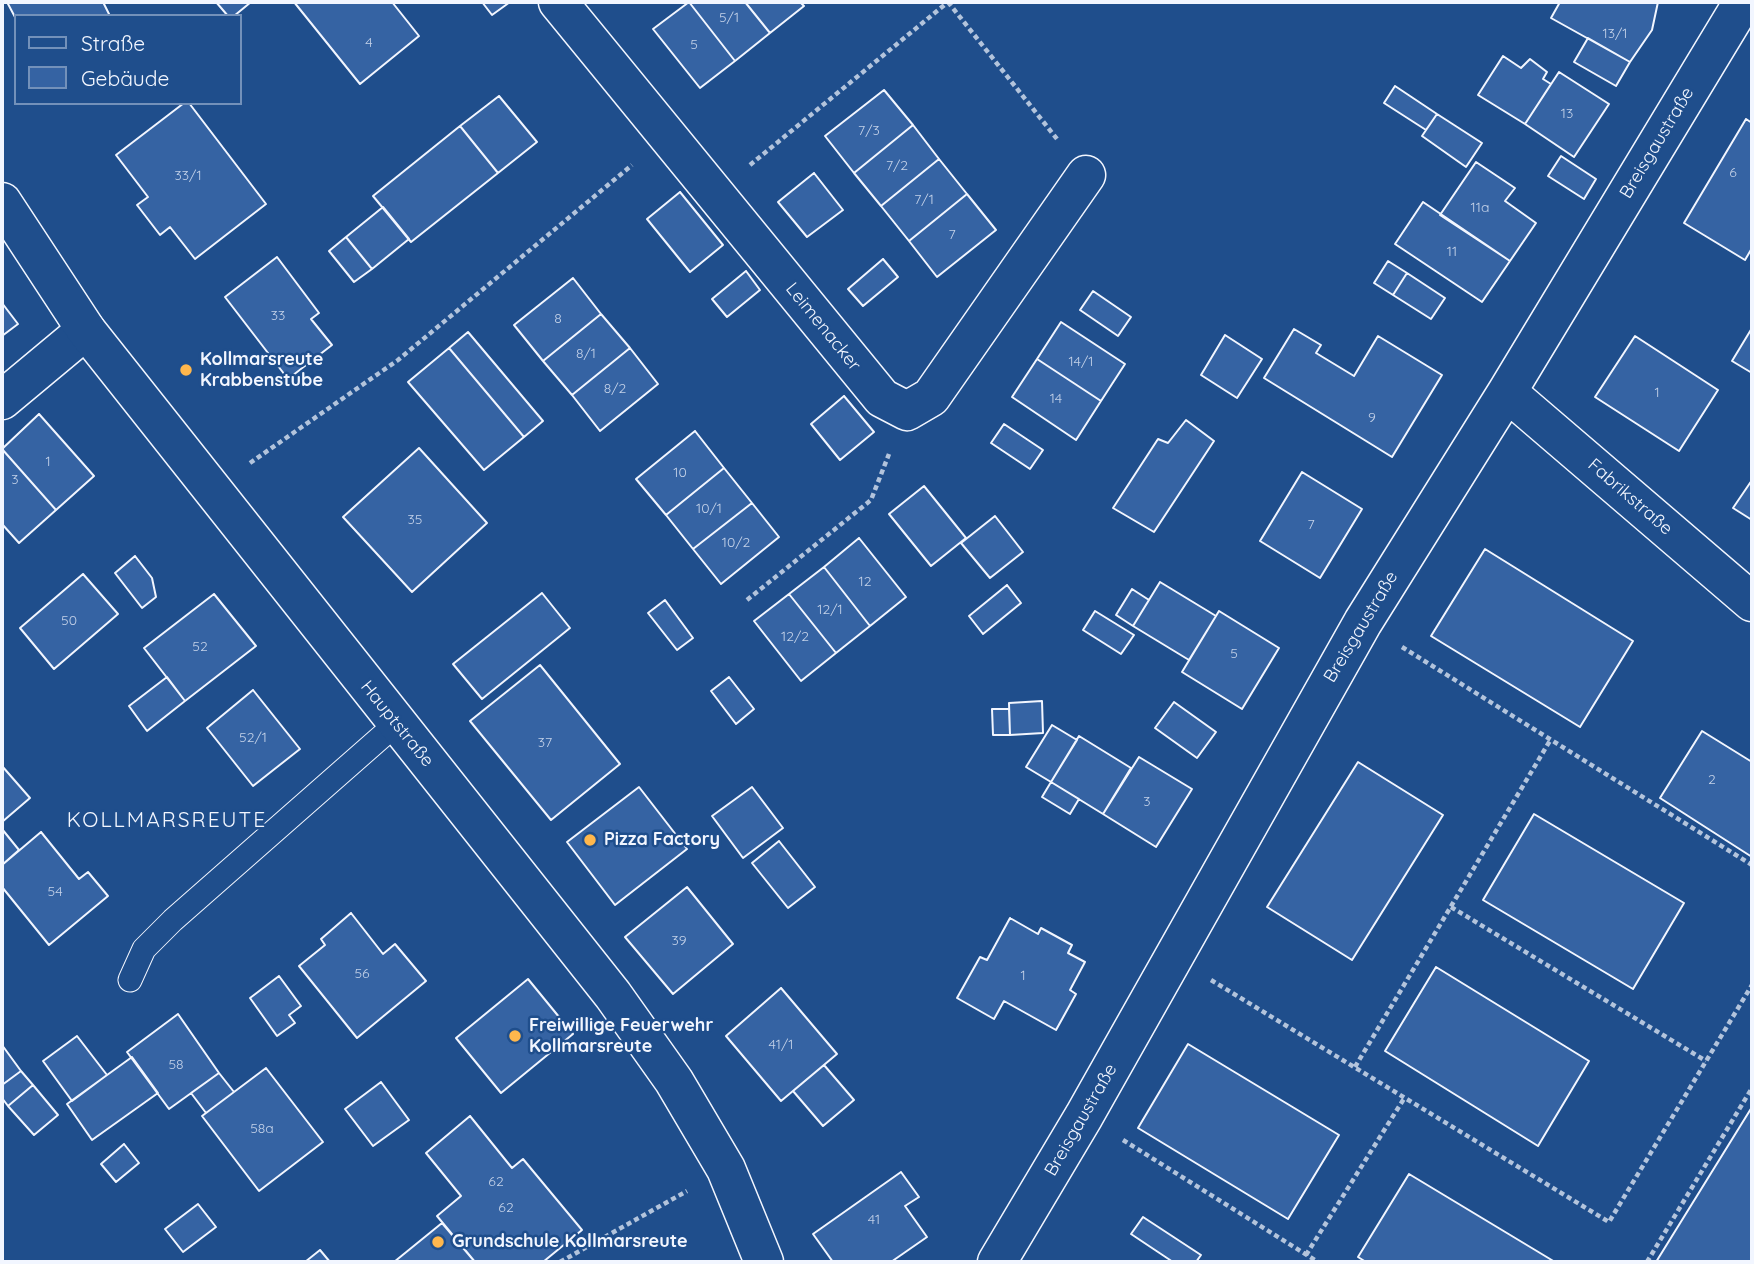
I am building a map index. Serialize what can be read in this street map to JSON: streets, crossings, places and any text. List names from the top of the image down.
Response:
{
  "streets": {
    "street": [
      "Breisgaustraße",
      "Leimenacker",
      "Fabrikstraße",
      "Hauptstraße"
    ]
  },
  "crossings": [
    ["Breisgaustraße", "Fabrikstraße"]
  ],
  "districts": ["KOLLMARSREUTE"],
  "places": [
    "Kollmarsreute Krabbenstube",
    "Pizza Factory",
    "Freiwillige Feuerwehr Kollmarsreute",
    "Grundschule Kollmarsreute"
  ],
  "house_numbers": [
    "5/1",
    "13/1",
    "4",
    "5",
    "13",
    "7/3",
    "7/2",
    "6",
    "33/1",
    "7/1",
    "11a",
    "7",
    "11",
    "33",
    "8",
    "8/1",
    "14/1",
    "8/2",
    "1",
    "14",
    "9",
    "1",
    "10",
    "3",
    "10/1",
    "35",
    "7",
    "10/2",
    "12",
    "12/1",
    "50",
    "12/2",
    "52",
    "5",
    "52/1",
    "37",
    "2",
    "3",
    "54",
    "39",
    "56",
    "1",
    "41/1",
    "58",
    "58a",
    "62",
    "62",
    "41"
  ],
  "legend": ["Straße", "Gebäude"]
}
